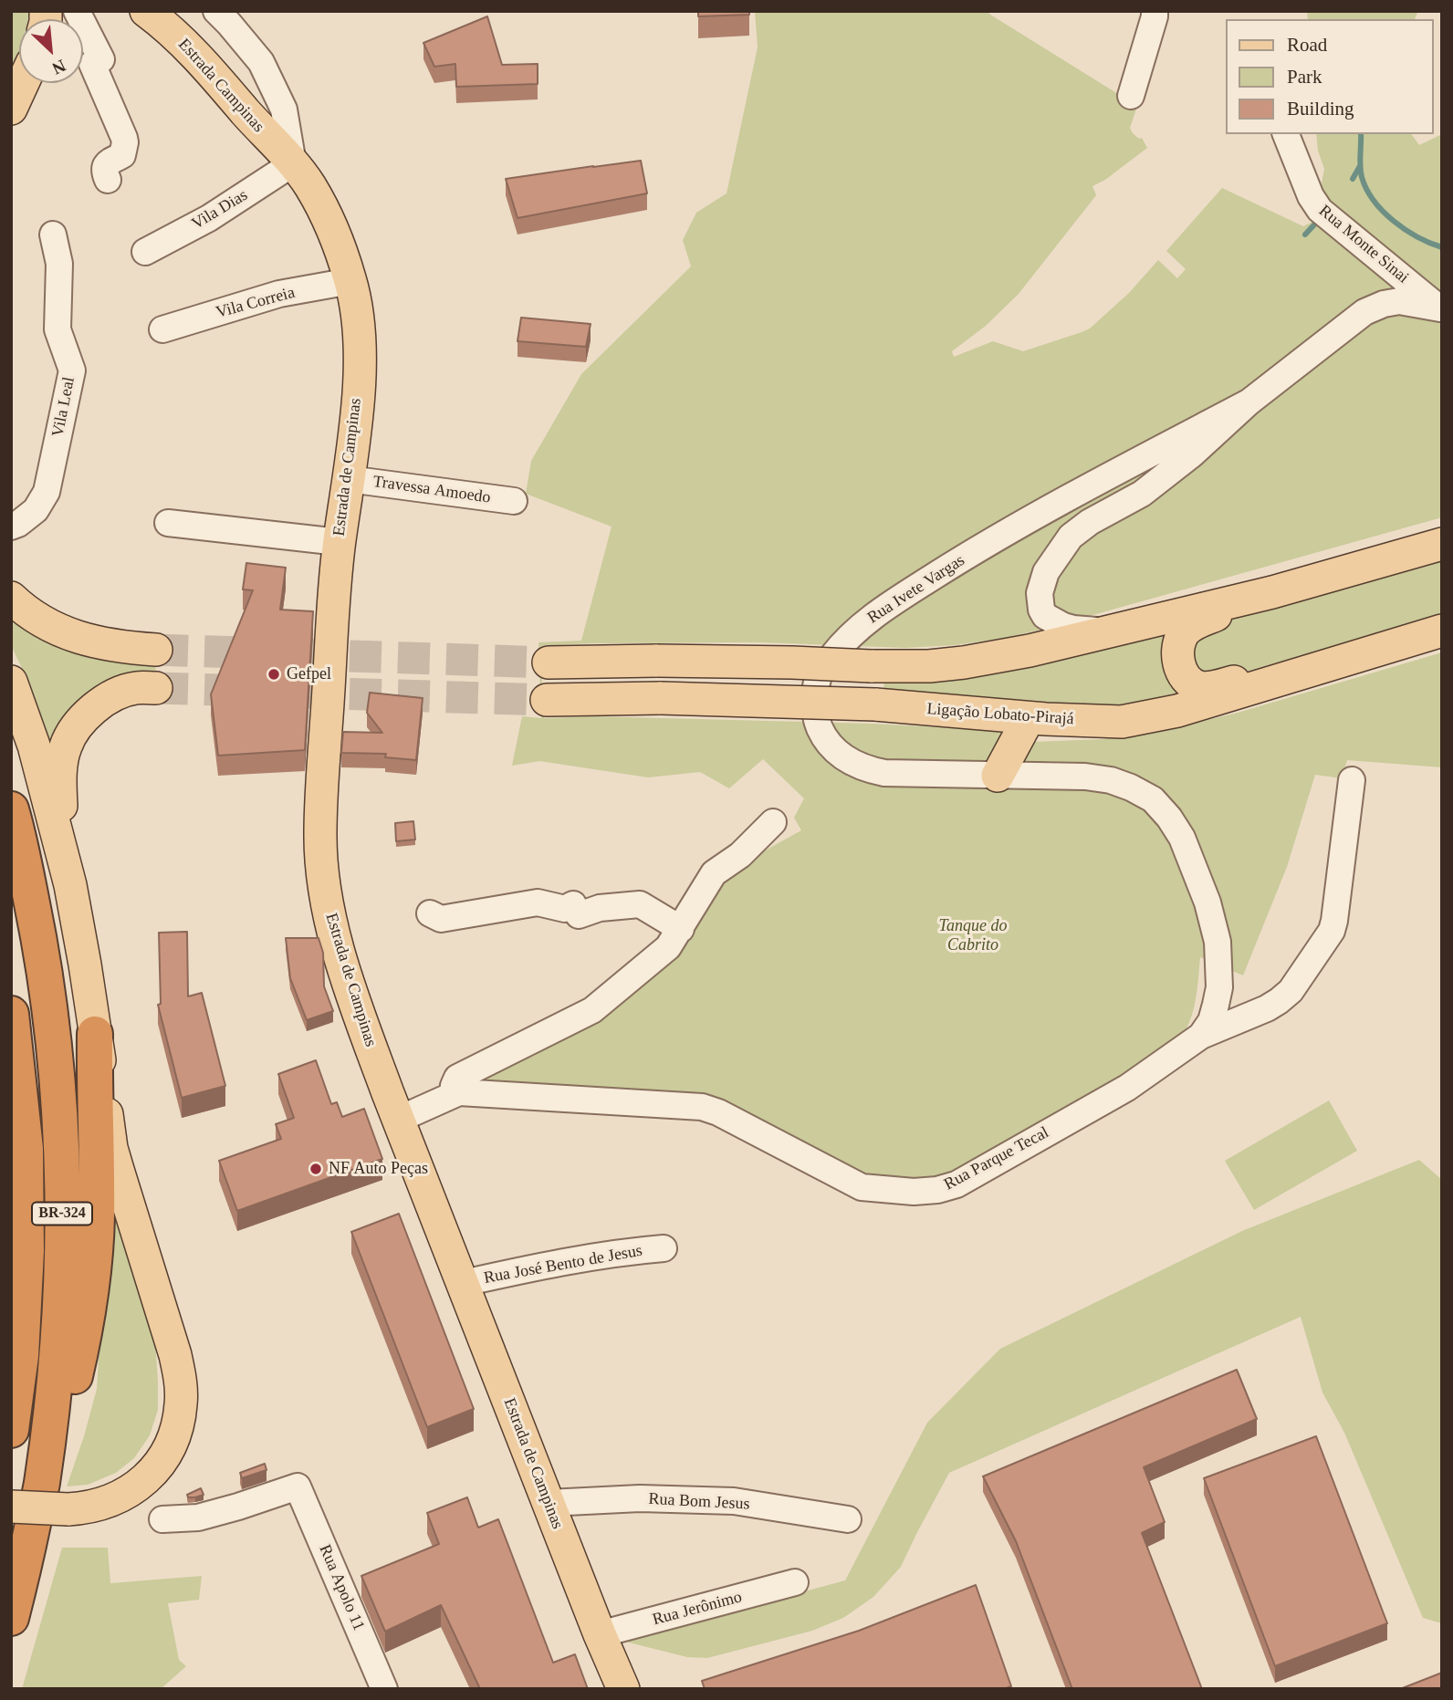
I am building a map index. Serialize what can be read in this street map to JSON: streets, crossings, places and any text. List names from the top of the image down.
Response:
{
  "streets": {
    "highway": ["BR-324"],
    "main road": ["Estrada Campinas", "Estrada de Campinas", "Ligação Lobato-Pirajá"],
    "street": [
      "Vila Dias",
      "Rua Monte Sinai",
      "Vila Correia",
      "Vila Leal",
      "Travessa Amoedo",
      "Rua Ivete Vargas",
      "Rua Parque Tecal",
      "Rua José Bento de Jesus",
      "Rua Bom Jesus",
      "Rua Apolo 11",
      "Rua Jerônimo"
    ]
  },
  "crossings": [
    ["Estrada Campinas", "Vila Dias"],
    ["Estrada Campinas", "Estrada de Campinas"],
    ["Vila Dias", "Estrada de Campinas"],
    ["Rua Monte Sinai", "Rua Ivete Vargas"],
    ["Vila Correia", "Estrada de Campinas"],
    ["Estrada de Campinas", "Travessa Amoedo"],
    ["Estrada de Campinas", "Rua Parque Tecal"],
    ["Estrada de Campinas", "Rua José Bento de Jesus"],
    ["Estrada de Campinas", "Rua Bom Jesus"],
    ["Estrada de Campinas", "Rua Jerônimo"],
    ["Rua Ivete Vargas", "Rua Parque Tecal"]
  ],
  "parks": ["Tanque do Cabrito"],
  "places": ["Gefpel", "NF Auto Peças"],
  "legend": ["Road", "Park", "Building"],
  "north": "bottom right"
}
